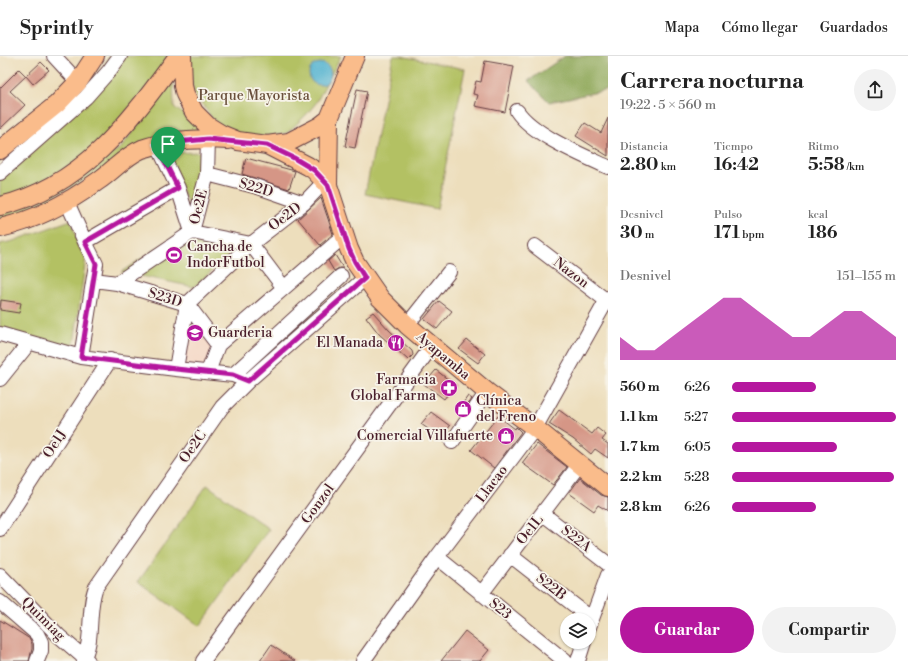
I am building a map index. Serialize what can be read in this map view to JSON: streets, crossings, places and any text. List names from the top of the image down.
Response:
{
  "streets": {
    "main road": ["Ayapamba"],
    "street": [
      "S22D",
      "Oe2E",
      "Oe2D",
      "Nazon",
      "S23D",
      "Oe1J",
      "Oe2C",
      "Llacao",
      "Gonzol",
      "Oe1L",
      "S22A",
      "S22B",
      "S23",
      "Quimiag"
    ]
  },
  "crossings": [
    ["S22D", "Oe2E"],
    ["S22D", "Oe2D"],
    ["Oe2E", "S23D"],
    ["Oe2D", "S23D"],
    ["Oe2D", "Ayapamba"],
    ["Nazon", "Llacao"],
    ["Ayapamba", "Oe2C"],
    ["Ayapamba", "Llacao"],
    ["Ayapamba", "Gonzol"],
    ["Ayapamba", "Oe1L"],
    ["Oe2C", "Quimiag"],
    ["Llacao", "S23"],
    ["Oe1L", "S22A"],
    ["Oe1L", "S22B"],
    ["Oe1L", "S23"]
  ],
  "parks": ["Parque Mayorista"],
  "places": {
    "sports": ["Cancha de IndorFutbol"],
    "school or university": ["Guarderia"],
    "restaurant": ["El Manada"],
    "pharmacy": ["Farmacia Global Farma"],
    "shop": ["Clínica del Freno", "Comercial Villafuerte"]
  },
  "page": {
    "header": "Sprintly",
    "nav": ["Mapa", "Cómo llegar", "Guardados"],
    "heading": ["Carrera nocturna", "19:22 · 5 × 560 m"],
    "stats": [
      ["Distancia", "2.80 km"],
      ["Tiempo", "16:42"],
      ["Ritmo", "5:58 /km"],
      ["Desnivel", "30 m"],
      ["Pulso", "171 bpm"],
      ["kcal", "186"]
    ],
    "chart": ["Desnivel", "151–155 m"],
    "list": [
      {
        "name": "560 m",
        "note": "6:26"
      },
      {
        "name": "1.1 km",
        "note": "5:27"
      },
      {
        "name": "1.7 km",
        "note": "6:05"
      },
      {
        "name": "2.2 km",
        "note": "5:28"
      },
      {
        "name": "2.8 km",
        "note": "6:26"
      }
    ],
    "buttons": ["Guardar", "Compartir"]
  }
}
